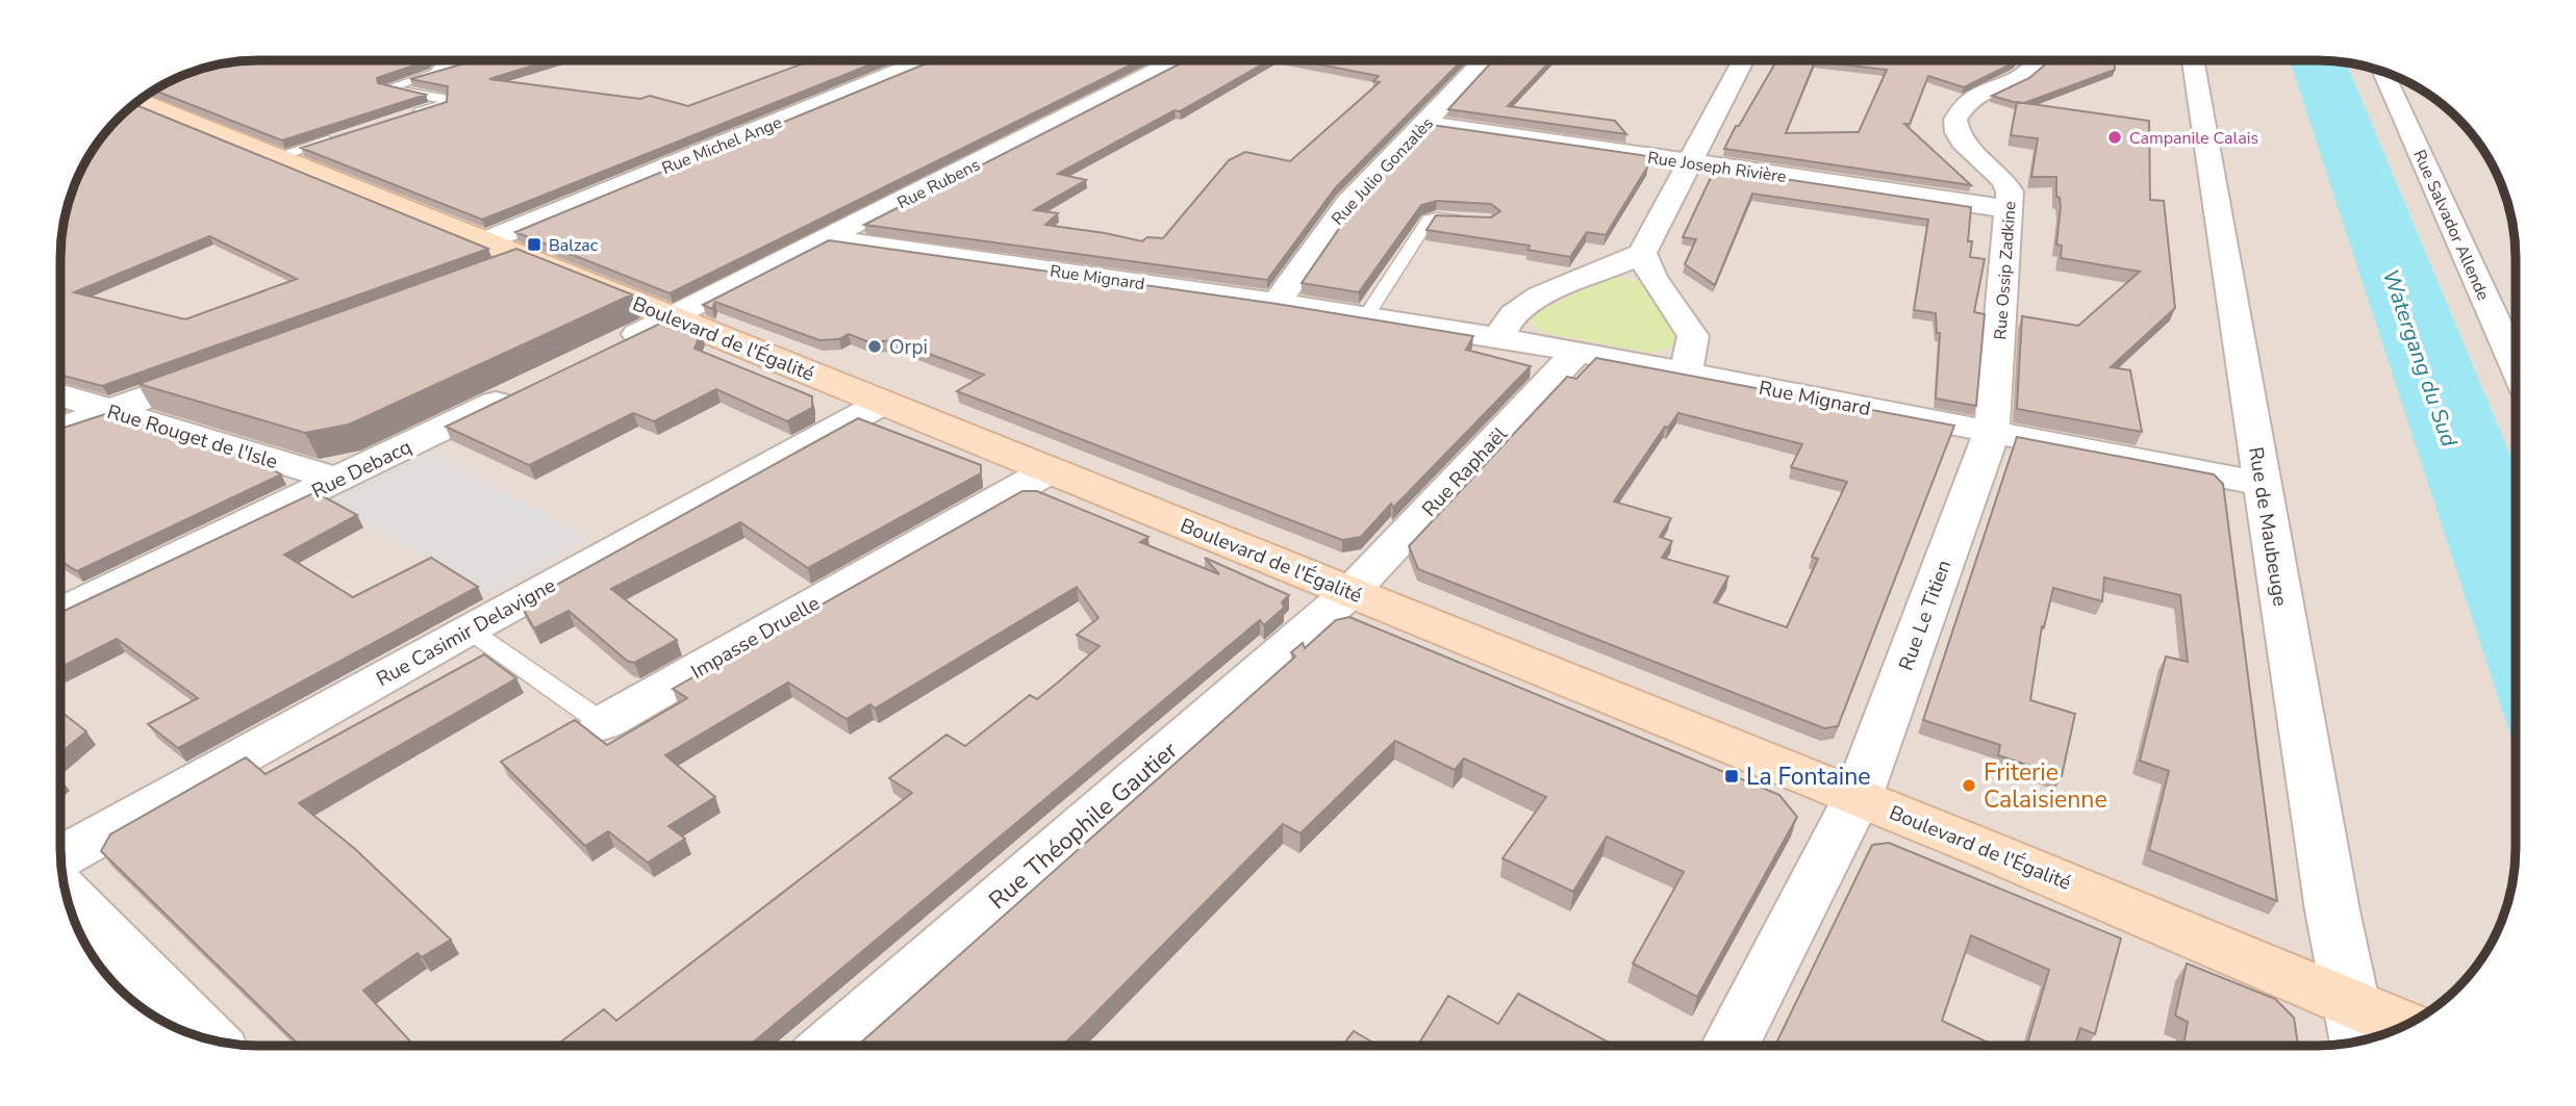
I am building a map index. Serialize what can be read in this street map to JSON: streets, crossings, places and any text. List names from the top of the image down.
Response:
{
  "streets": {
    "main road": ["Boulevard de l'Égalité"],
    "street": [
      "Rue Michel Ange",
      "Rue Joseph Rivière",
      "Rue Julio Gonzalès",
      "Rue Rubens",
      "Rue Salvador Allende",
      "Rue Ossip Zadkine",
      "Rue Mignard",
      "Rue Rouget de l'Isle",
      "Rue Debacq",
      "Rue Raphaël",
      "Rue de Maubeuge",
      "Rue Le Titien",
      "Rue Casimir Delavigne",
      "Impasse Druelle",
      "Rue Théophile Gautier"
    ]
  },
  "crossings": [
    ["Rue Michel Ange", "Boulevard de l'Égalité"],
    ["Rue Joseph Rivière", "Rue Julio Gonzalès"],
    ["Rue Joseph Rivière", "Rue Ossip Zadkine"],
    ["Rue Julio Gonzalès", "Rue Mignard"],
    ["Rue Rubens", "Rue Mignard"],
    ["Rue Rubens", "Boulevard de l'Égalité"],
    ["Rue Ossip Zadkine", "Rue Mignard"],
    ["Rue Ossip Zadkine", "Rue Le Titien"],
    ["Rue Mignard", "Rue Raphaël"],
    ["Rue Mignard", "Rue de Maubeuge"],
    ["Rue Mignard", "Rue Le Titien"],
    ["Boulevard de l'Égalité", "Rue Raphaël"],
    ["Boulevard de l'Égalité", "Rue de Maubeuge"],
    ["Boulevard de l'Égalité", "Rue Le Titien"],
    ["Boulevard de l'Égalité", "Rue Casimir Delavigne"],
    ["Boulevard de l'Égalité", "Impasse Druelle"],
    ["Boulevard de l'Égalité", "Rue Théophile Gautier"],
    ["Rue Rouget de l'Isle", "Rue Debacq"],
    ["Rue Raphaël", "Rue Théophile Gautier"],
    ["Rue Casimir Delavigne", "Impasse Druelle"]
  ],
  "water": ["Watergang du Sud"],
  "places": {
    "other": ["Campanile Calais", "Orpi", "Friterie Calaisienne"],
    "transit": ["Balzac", "La Fontaine"]
  }
}
